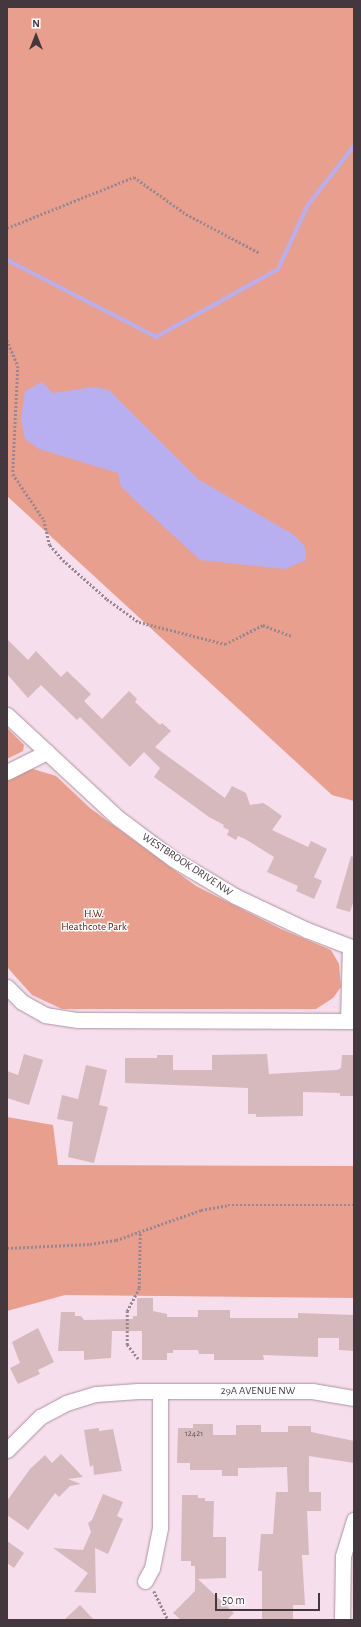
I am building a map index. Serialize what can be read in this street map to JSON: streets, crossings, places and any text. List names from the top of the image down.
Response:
{
  "streets": {
    "street": ["WESTBROOK DRIVE NW", "29A AVENUE NW"]
  },
  "parks": ["H.W. Heathcote Park"],
  "house_numbers": ["12421"],
  "scale_bar": "50 m",
  "north": "top"
}
